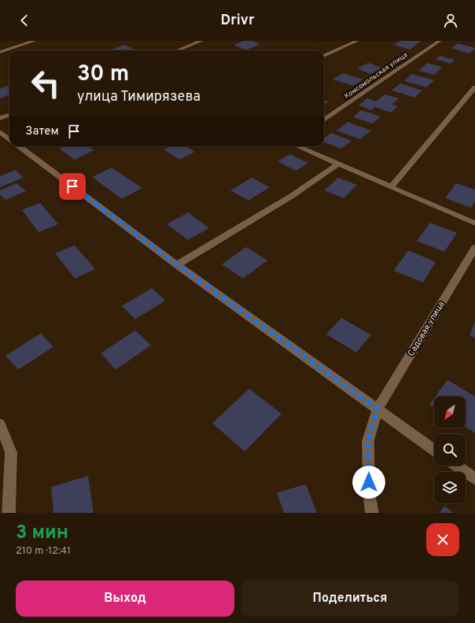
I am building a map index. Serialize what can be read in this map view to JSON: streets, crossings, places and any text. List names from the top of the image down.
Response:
{
  "streets": {
    "street": ["Комсомольская улица", "Садовая улица"]
  },
  "north": "bottom left",
  "page": {
    "header": "Drivr",
    "turn": ["30 m", "улица Тимирязева"],
    "then": "Затем",
    "heading": ["3 мин", "210 m · 12:41"],
    "buttons": ["Выход", "Поделиться"]
  }
}
